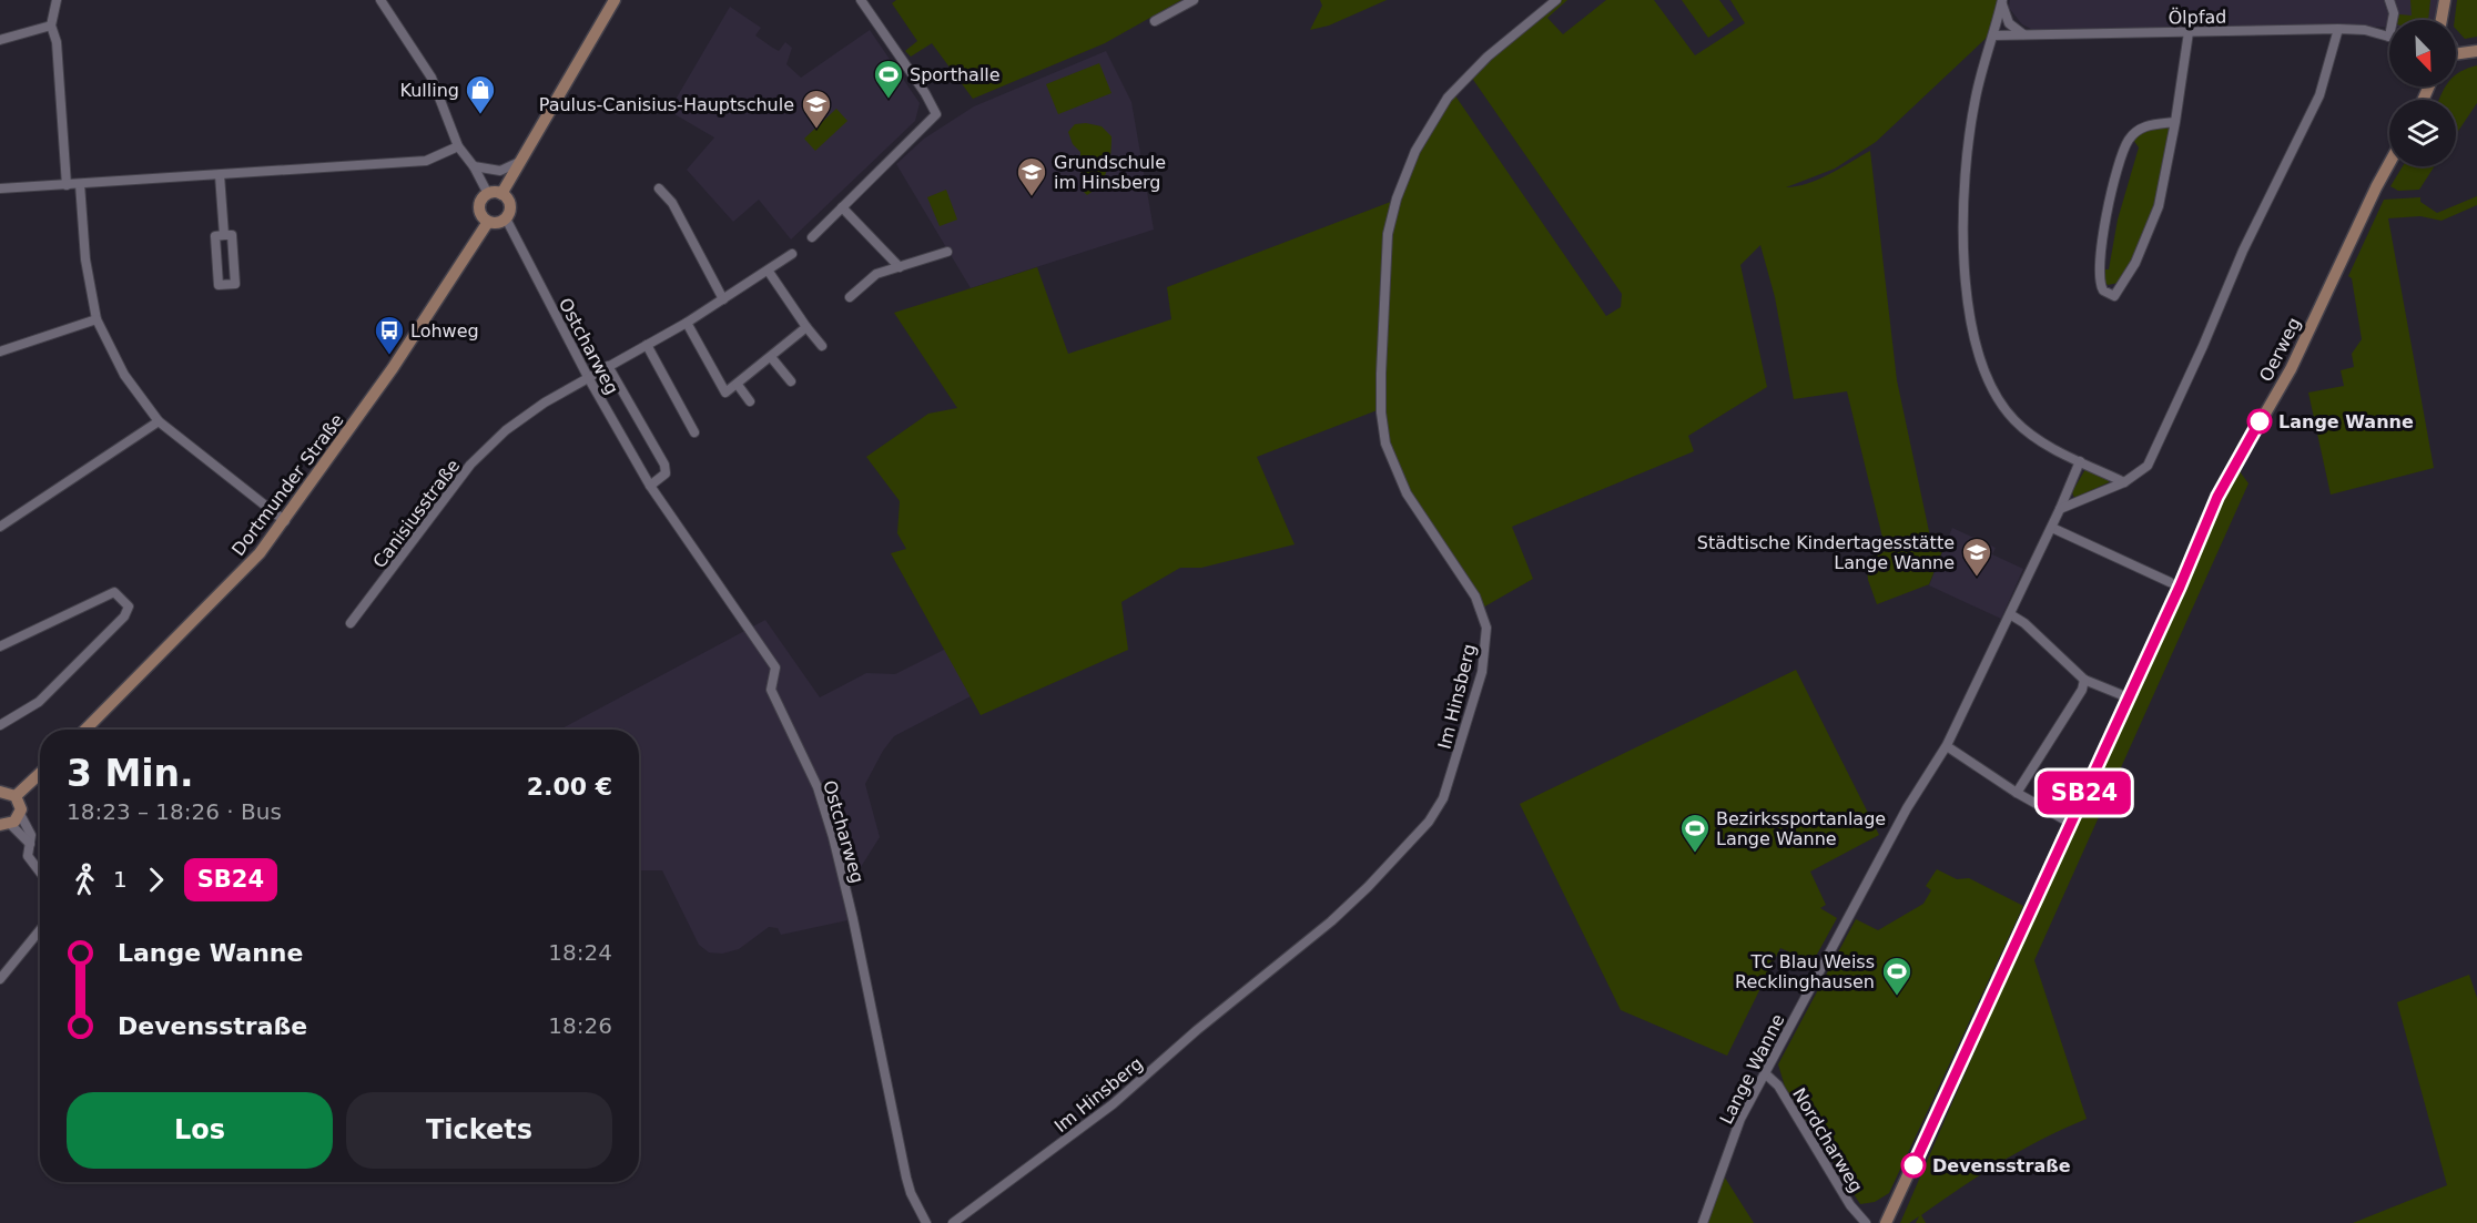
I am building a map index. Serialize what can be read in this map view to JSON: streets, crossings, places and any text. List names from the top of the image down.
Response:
{
  "streets": {
    "main road": ["Oerweg", "Dortmunder Straße"],
    "street": [
      "Ölpfad",
      "Ostcharweg",
      "Canisiusstraße",
      "Im Hinsberg",
      "Lange Wanne",
      "Nordcharweg"
    ]
  },
  "crossings": [
    ["Ostcharweg", "Dortmunder Straße"],
    ["Ostcharweg", "Canisiusstraße"],
    ["Lange Wanne", "Nordcharweg"]
  ],
  "places": {
    "sports": ["Sporthalle", "Bezirkssportanlage Lange Wanne", "TC Blau Weiss Recklinghausen"],
    "shop": ["Kulling"],
    "school or university": ["Paulus-Canisius-Hauptschule", "Grundschule im Hinsberg", "Städtische Kindertagesstätte Lange Wanne"],
    "bus stop": ["Lohweg"],
    "other": ["Lange Wanne", "Devensstraße"]
  },
  "lines": ["bus line SB24"],
  "north": "bottom right",
  "page": {
    "on_map": "SB24",
    "heading": ["3 Min.", "18:23 – 18:26 · Bus", "2.00 €"],
    "legs": ["1", "SB24"],
    "list": [
      {
        "name": "Lange Wanne",
        "value": "18:24"
      },
      {
        "name": "Devensstraße",
        "value": "18:26"
      }
    ],
    "buttons": ["Los", "Tickets"]
  }
}
